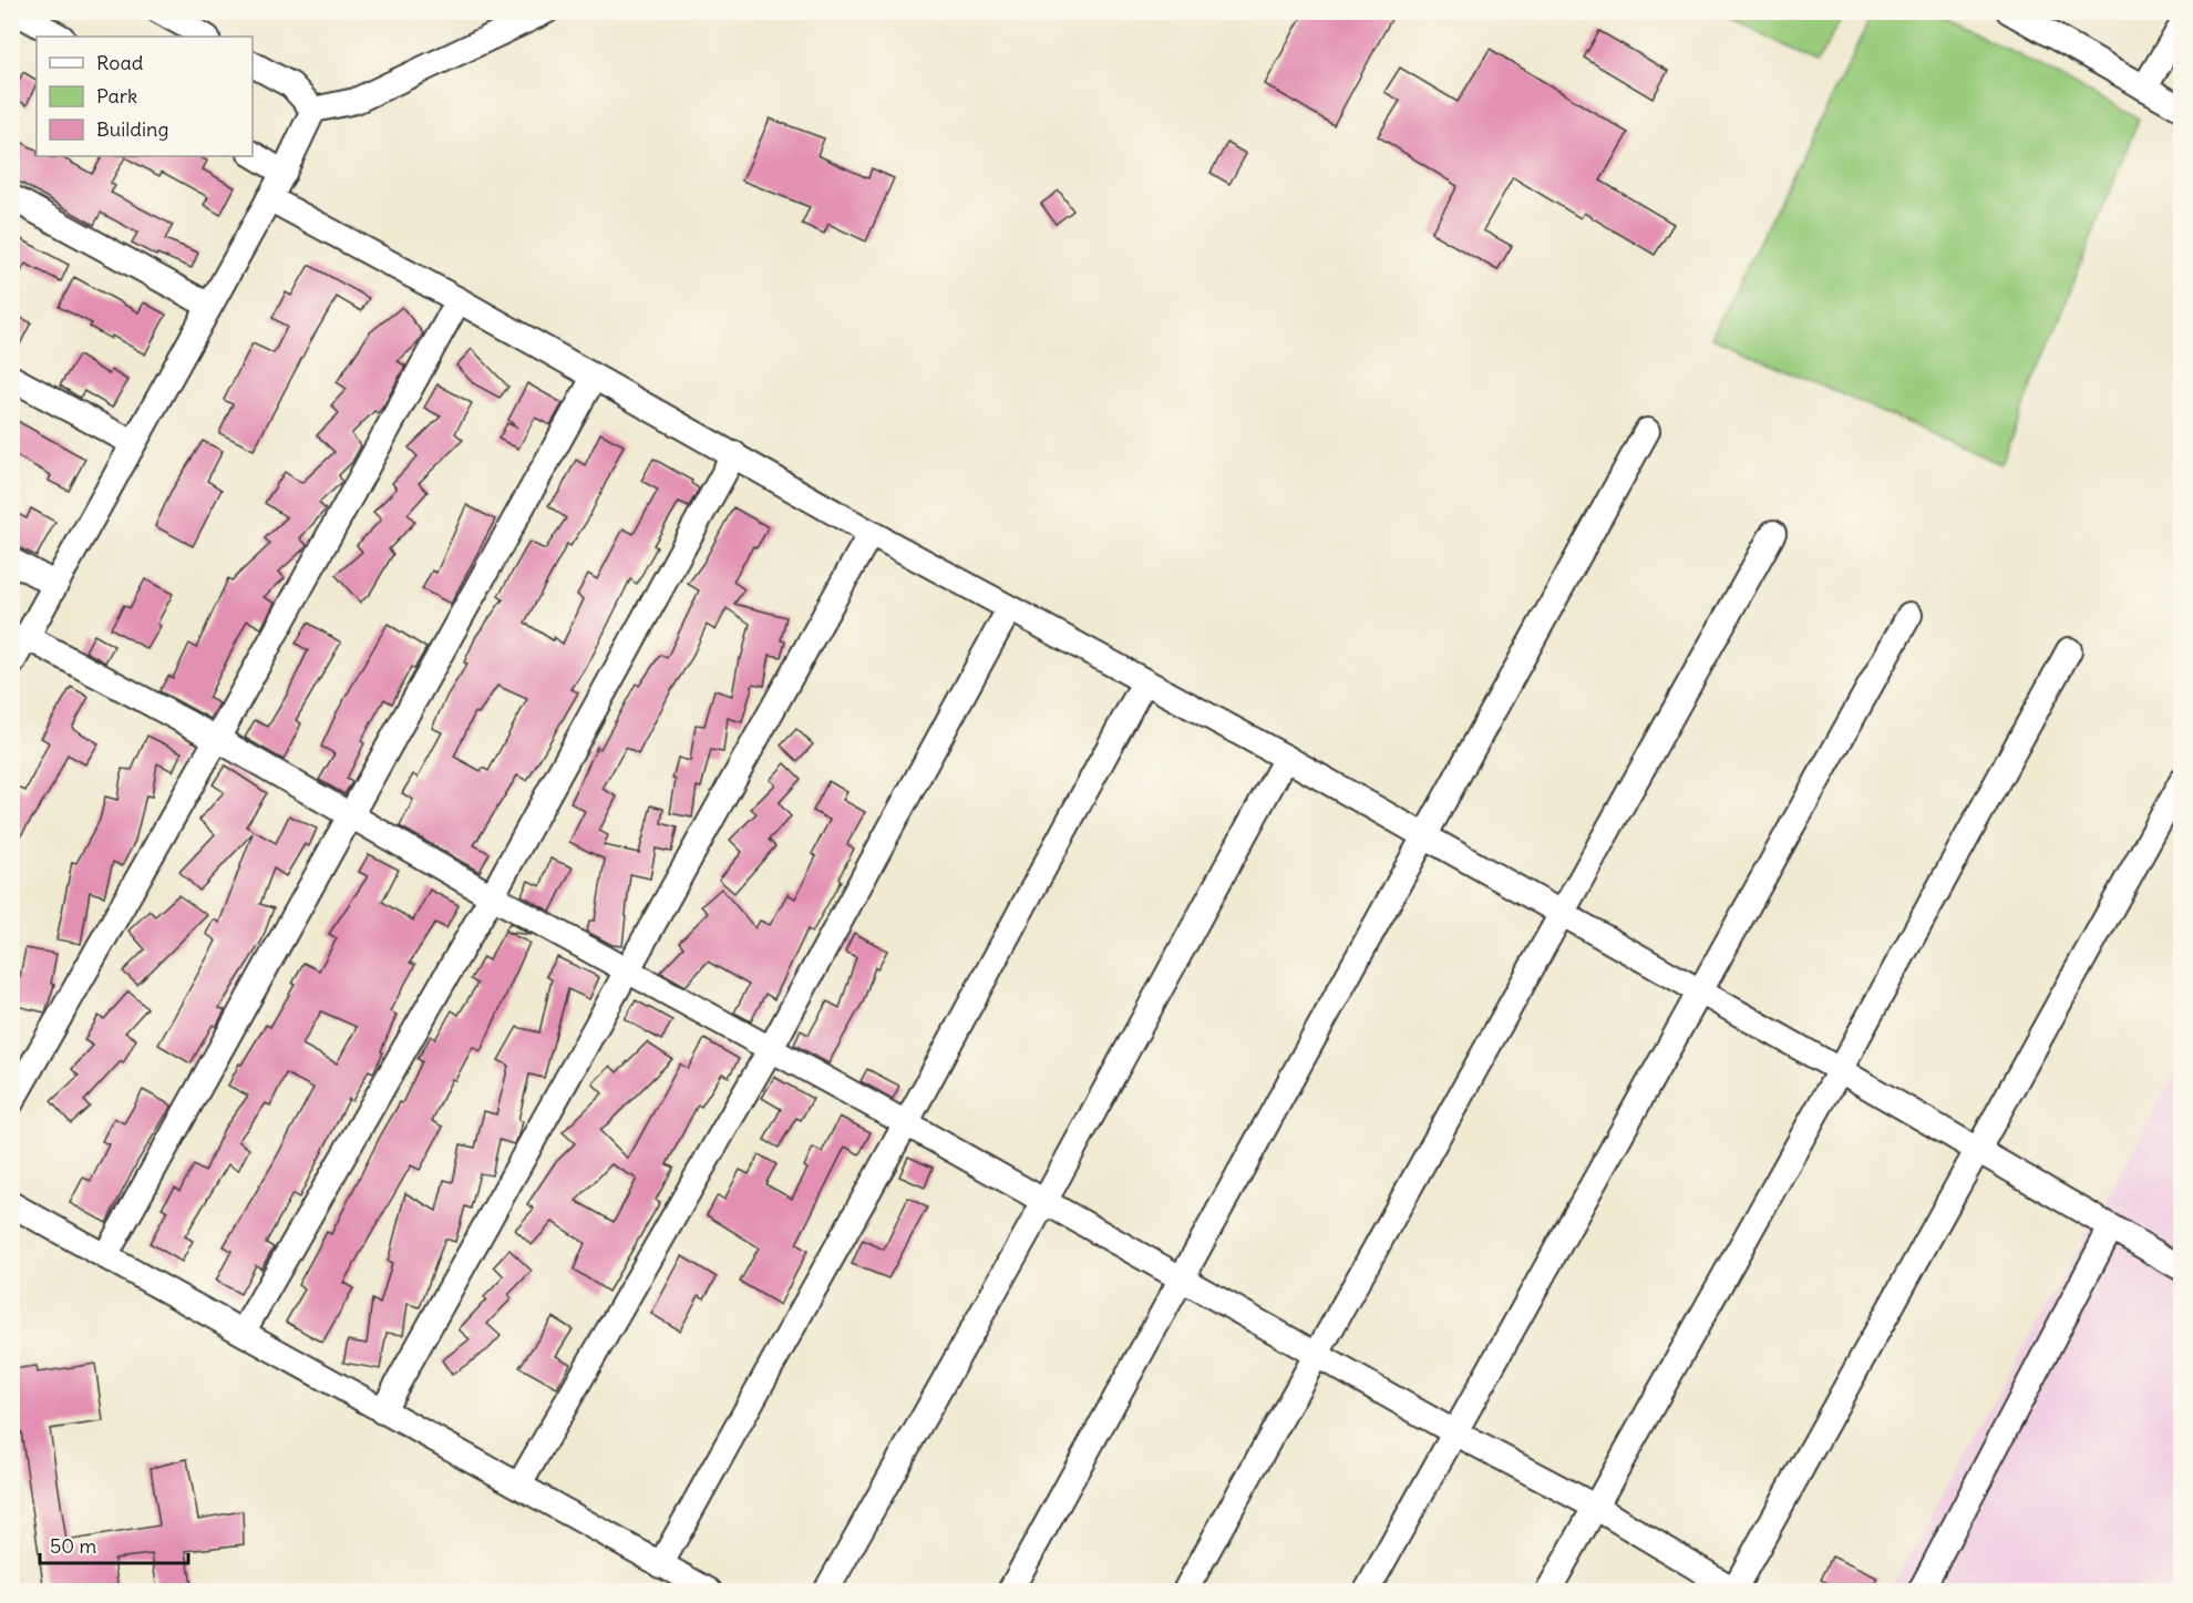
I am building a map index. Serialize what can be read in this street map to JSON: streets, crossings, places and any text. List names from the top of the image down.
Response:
{
  "legend": ["Road", "Park", "Building"],
  "scale_bar": "50 m"
}
